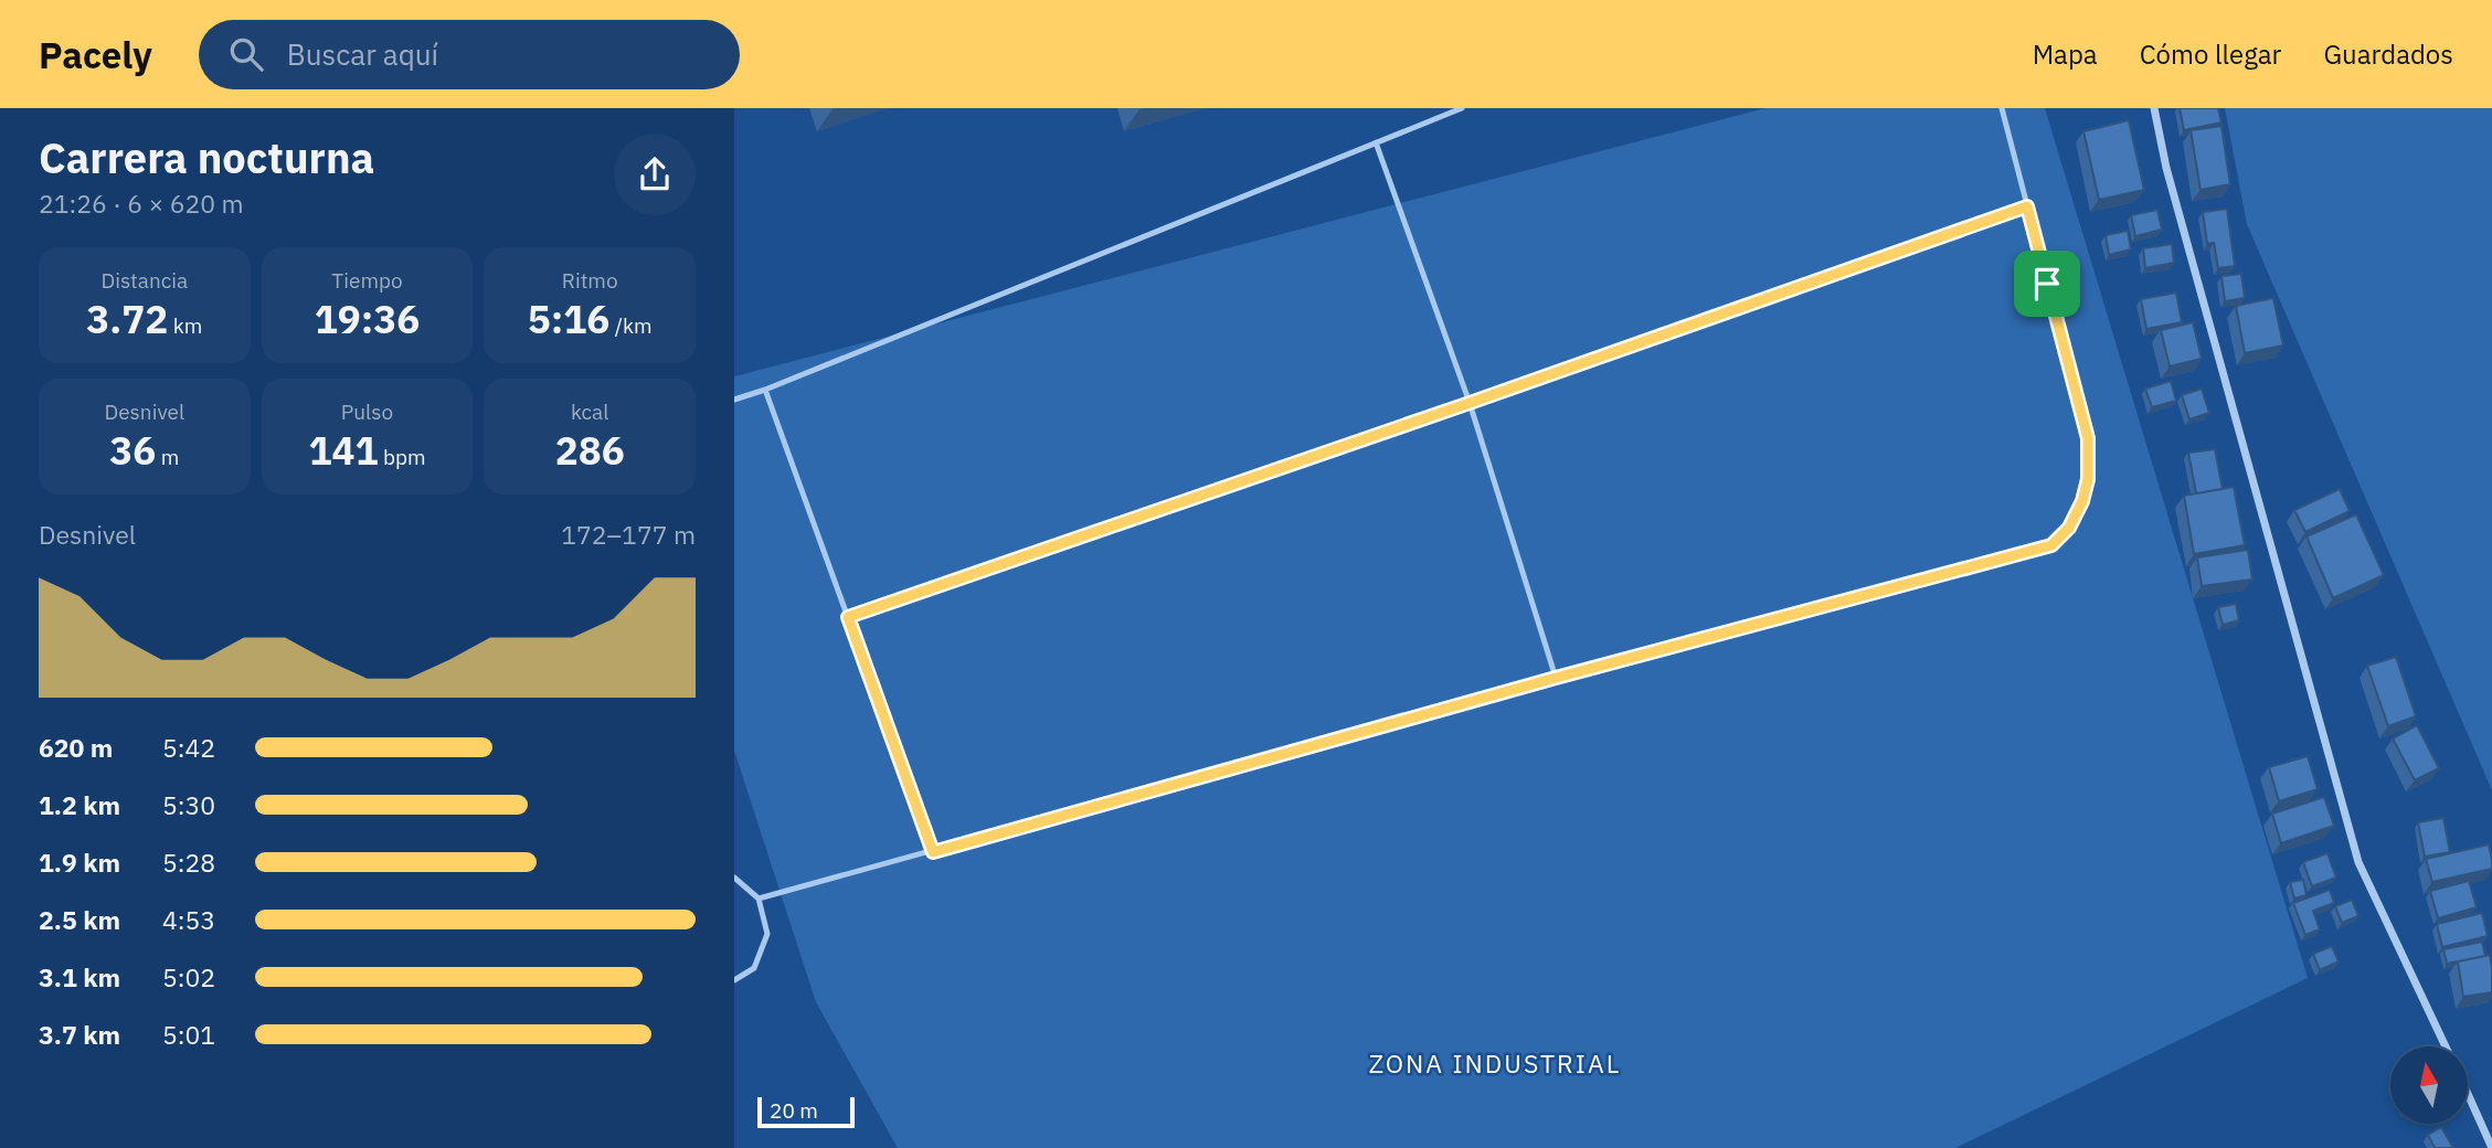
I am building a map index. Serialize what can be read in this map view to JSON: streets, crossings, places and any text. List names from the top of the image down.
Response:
{
  "districts": ["ZONA INDUSTRIAL"],
  "scale_bar": "20 m",
  "north": "top",
  "page": {
    "header": "Pacely",
    "search": "Buscar aquí",
    "nav": ["Mapa", "Cómo llegar", "Guardados"],
    "heading": ["Carrera nocturna", "21:26 · 6 × 620 m"],
    "stats": [
      ["Distancia", "3.72 km"],
      ["Tiempo", "19:36"],
      ["Ritmo", "5:16 /km"],
      ["Desnivel", "36 m"],
      ["Pulso", "141 bpm"],
      ["kcal", "286"]
    ],
    "chart": ["Desnivel", "172–177 m"],
    "list": [
      {
        "name": "620 m",
        "note": "5:42"
      },
      {
        "name": "1.2 km",
        "note": "5:30"
      },
      {
        "name": "1.9 km",
        "note": "5:28"
      },
      {
        "name": "2.5 km",
        "note": "4:53"
      },
      {
        "name": "3.1 km",
        "note": "5:02"
      },
      {
        "name": "3.7 km",
        "note": "5:01"
      }
    ],
    "scale": "20 m"
  }
}
